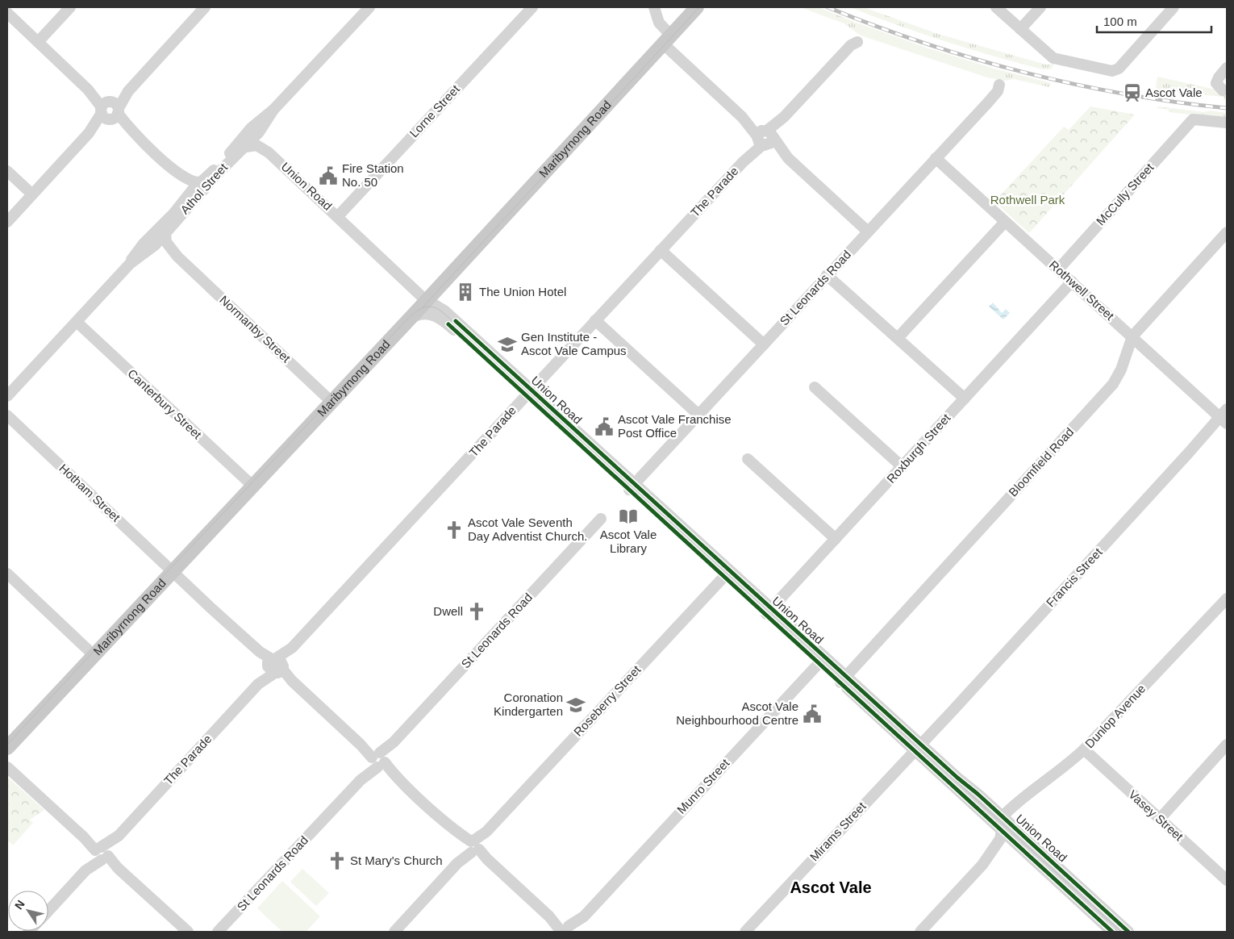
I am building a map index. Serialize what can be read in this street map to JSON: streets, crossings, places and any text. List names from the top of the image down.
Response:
{
  "streets": {
    "main road": ["Maribyrnong Road"],
    "street": [
      "Lorne Street",
      "Union Road",
      "Athol Street",
      "The Parade",
      "McCully Street",
      "St Leonards Road",
      "Rothwell Street",
      "Normanby Street",
      "Canterbury Street",
      "Roxburgh Street",
      "Bloomfield Road",
      "Hotham Street",
      "Francis Street",
      "Roseberry Street",
      "Dunlop Avenue",
      "Munro Street",
      "Vasey Street",
      "Mirams Street"
    ]
  },
  "crossings": [
    ["Lorne Street", "Union Road"],
    ["Maribyrnong Road", "Union Road"],
    ["Maribyrnong Road", "Normanby Street"],
    ["Maribyrnong Road", "Canterbury Street"],
    ["Maribyrnong Road", "Hotham Street"],
    ["Union Road", "Athol Street"],
    ["Union Road", "The Parade"],
    ["Union Road", "St Leonards Road"],
    ["Union Road", "Roxburgh Street"],
    ["Union Road", "Bloomfield Road"],
    ["Union Road", "Francis Street"],
    ["Union Road", "Roseberry Street"],
    ["Union Road", "Dunlop Avenue"],
    ["Union Road", "Munro Street"],
    ["Union Road", "Mirams Street"],
    ["Athol Street", "Normanby Street"],
    ["Athol Street", "Canterbury Street"],
    ["The Parade", "Hotham Street"],
    ["McCully Street", "Rothwell Street"],
    ["St Leonards Road", "Rothwell Street"],
    ["Rothwell Street", "Roxburgh Street"],
    ["Rothwell Street", "Bloomfield Road"],
    ["Rothwell Street", "Francis Street"],
    ["Francis Street", "Mirams Street"],
    ["Dunlop Avenue", "Vasey Street"]
  ],
  "districts": ["Ascot Vale"],
  "parks": ["Rothwell Park"],
  "places": {
    "station": ["Ascot Vale"],
    "public building": ["Fire Station No. 50", "Ascot Vale Franchise Post Office", "Ascot Vale Neighbourhood Centre"],
    "building": ["The Union Hotel"],
    "school or university": ["Gen Institute - Ascot Vale Campus", "Coronation Kindergarten"],
    "library": ["Ascot Vale Library"],
    "church": ["Ascot Vale Seventh Day Adventist Church.", "Dwell", "St Mary's Church"]
  },
  "scale_bar": "100 m",
  "north": "top left"
}
